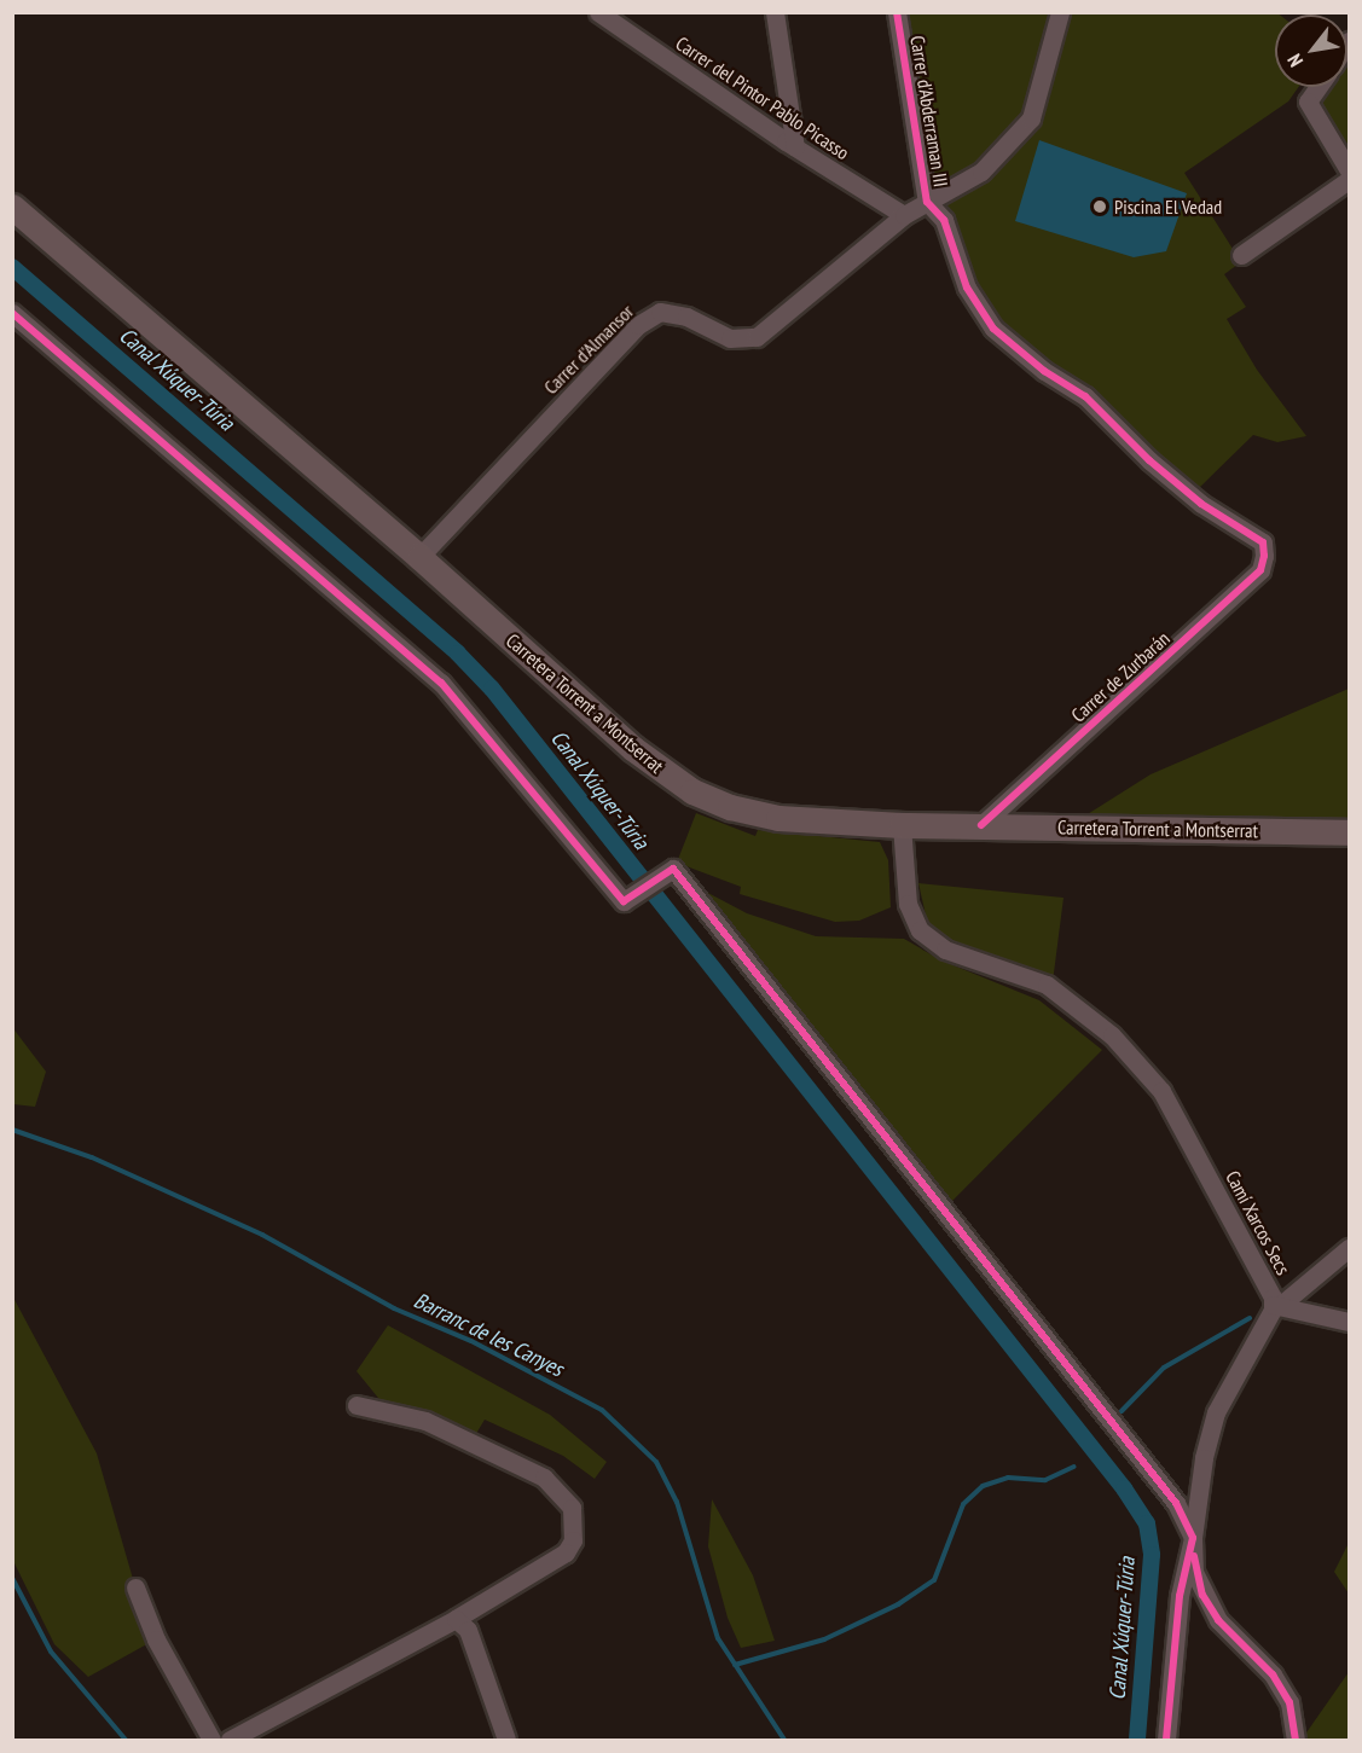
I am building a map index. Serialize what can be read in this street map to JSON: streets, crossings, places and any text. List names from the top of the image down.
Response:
{
  "streets": {
    "main road": ["Carretera Torrent a Montserrat"],
    "street": [
      "Carrer del Pintor Pablo Picasso",
      "Carrer d'Abderraman III",
      "Carrer d'Almansor",
      "Carrer de Zurbarán",
      "Camí Xarcos Secs"
    ]
  },
  "crossings": [
    ["Carrer del Pintor Pablo Picasso", "Carrer d'Almansor"],
    ["Carrer d'Abderraman III", "Carrer d'Almansor"],
    ["Carrer d'Abderraman III", "Carrer de Zurbarán"],
    ["Carrer d'Almansor", "Carretera Torrent a Montserrat"],
    ["Carrer de Zurbarán", "Carretera Torrent a Montserrat"],
    ["Carretera Torrent a Montserrat", "Camí Xarcos Secs"]
  ],
  "water": ["Canal Xúquer-Túria", "Barranc de les Canyes"],
  "places": ["Piscina El Vedad"],
  "north": "bottom left"
}
